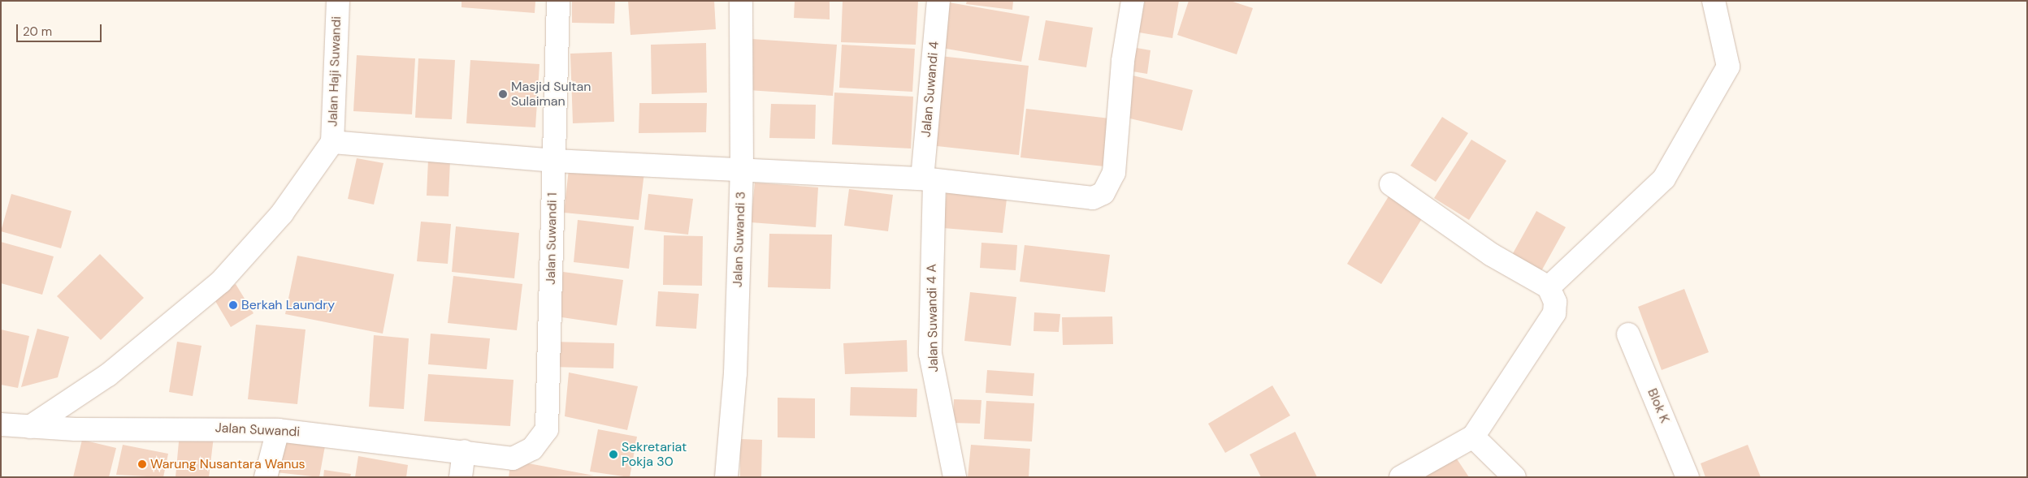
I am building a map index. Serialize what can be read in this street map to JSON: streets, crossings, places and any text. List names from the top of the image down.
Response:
{
  "streets": {
    "street": [
      "Jalan Haji Suwandi",
      "Jalan Suwandi 4",
      "Jalan Suwandi 1",
      "Jalan Suwandi 3",
      "Jalan Suwandi 4 A",
      "Blok K",
      "Jalan Suwandi"
    ]
  },
  "crossings": [
    ["Jalan Suwandi 4", "Jalan Suwandi 4 A"],
    ["Jalan Suwandi 1", "Jalan Suwandi"]
  ],
  "places": [
    "Masjid Sultan Sulaiman",
    "Berkah Laundry",
    "Sekretariat Pokja 30",
    "Warung Nusantara Wanus"
  ],
  "scale_bar": "20 m"
}
